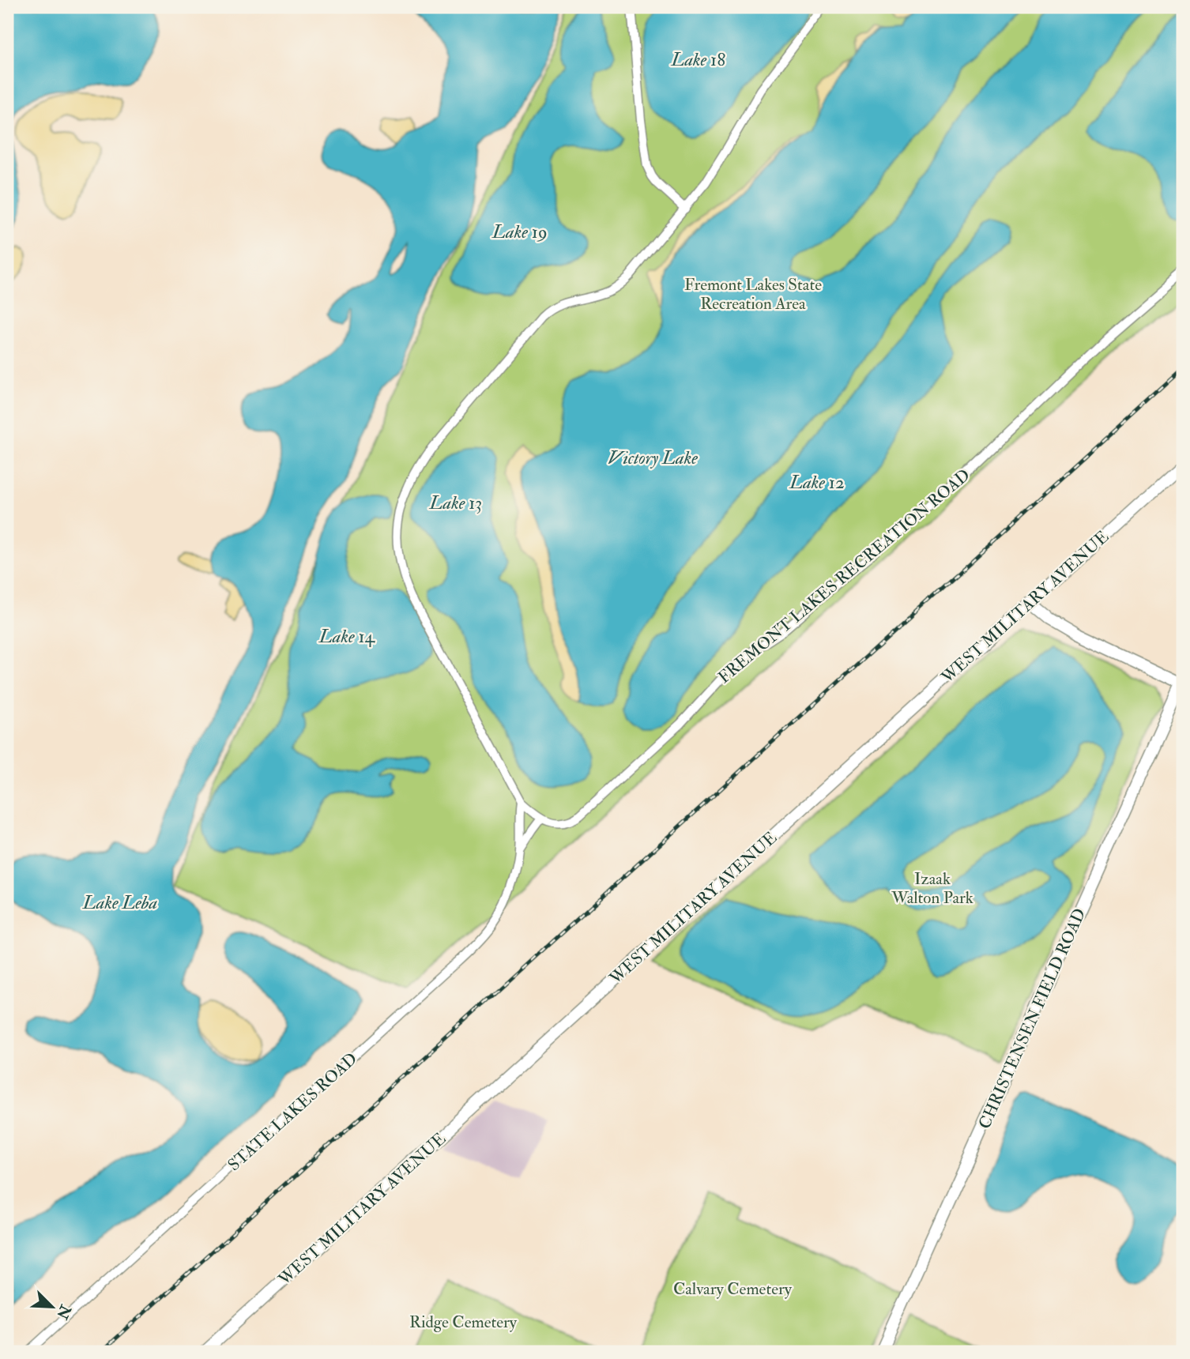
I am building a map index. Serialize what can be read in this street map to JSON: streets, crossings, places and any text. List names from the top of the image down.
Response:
{
  "streets": {
    "main road": ["WEST MILITARY AVENUE", "CHRISTENSEN FIELD ROAD"],
    "street": ["FREMONT LAKES RECREATION ROAD", "STATE LAKES ROAD"]
  },
  "crossings": [
    ["FREMONT LAKES RECREATION ROAD", "STATE LAKES ROAD"]
  ],
  "water": [
    "Lake 18",
    "Lake 19",
    "Victory Lake",
    "Lake 12",
    "Lake 13",
    "Lake 14",
    "Lake Leba"
  ],
  "parks": [
    "Fremont Lakes State Recreation Area",
    "Izaak Walton Park",
    "Calvary Cemetery",
    "Ridge Cemetery"
  ],
  "north": "bottom right"
}
